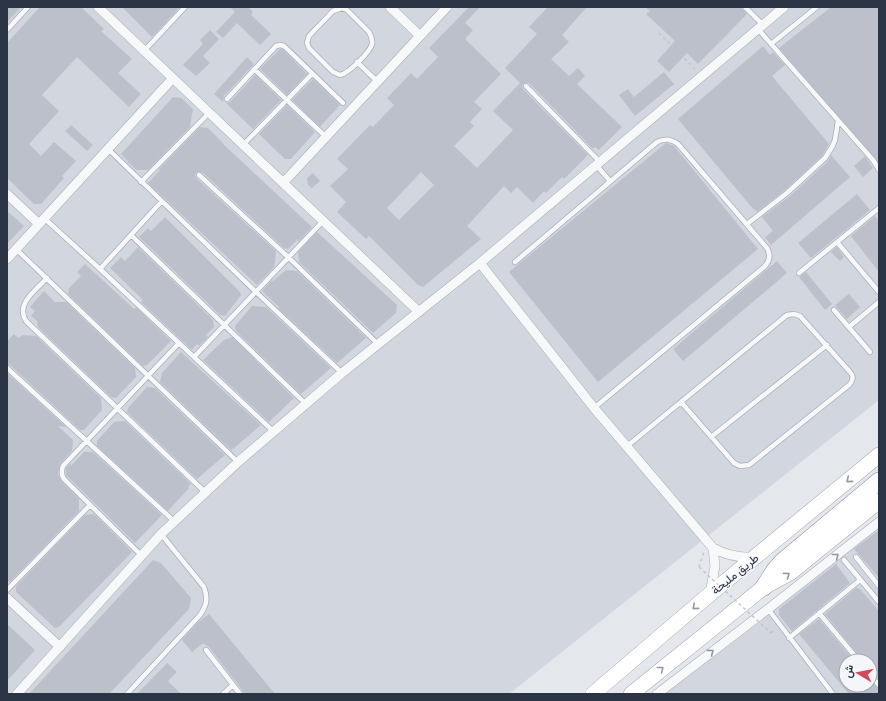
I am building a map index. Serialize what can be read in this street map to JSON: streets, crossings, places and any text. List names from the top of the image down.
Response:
{
  "streets": {
    "main road": ["طريق مليحة"]
  },
  "north": "left"
}
